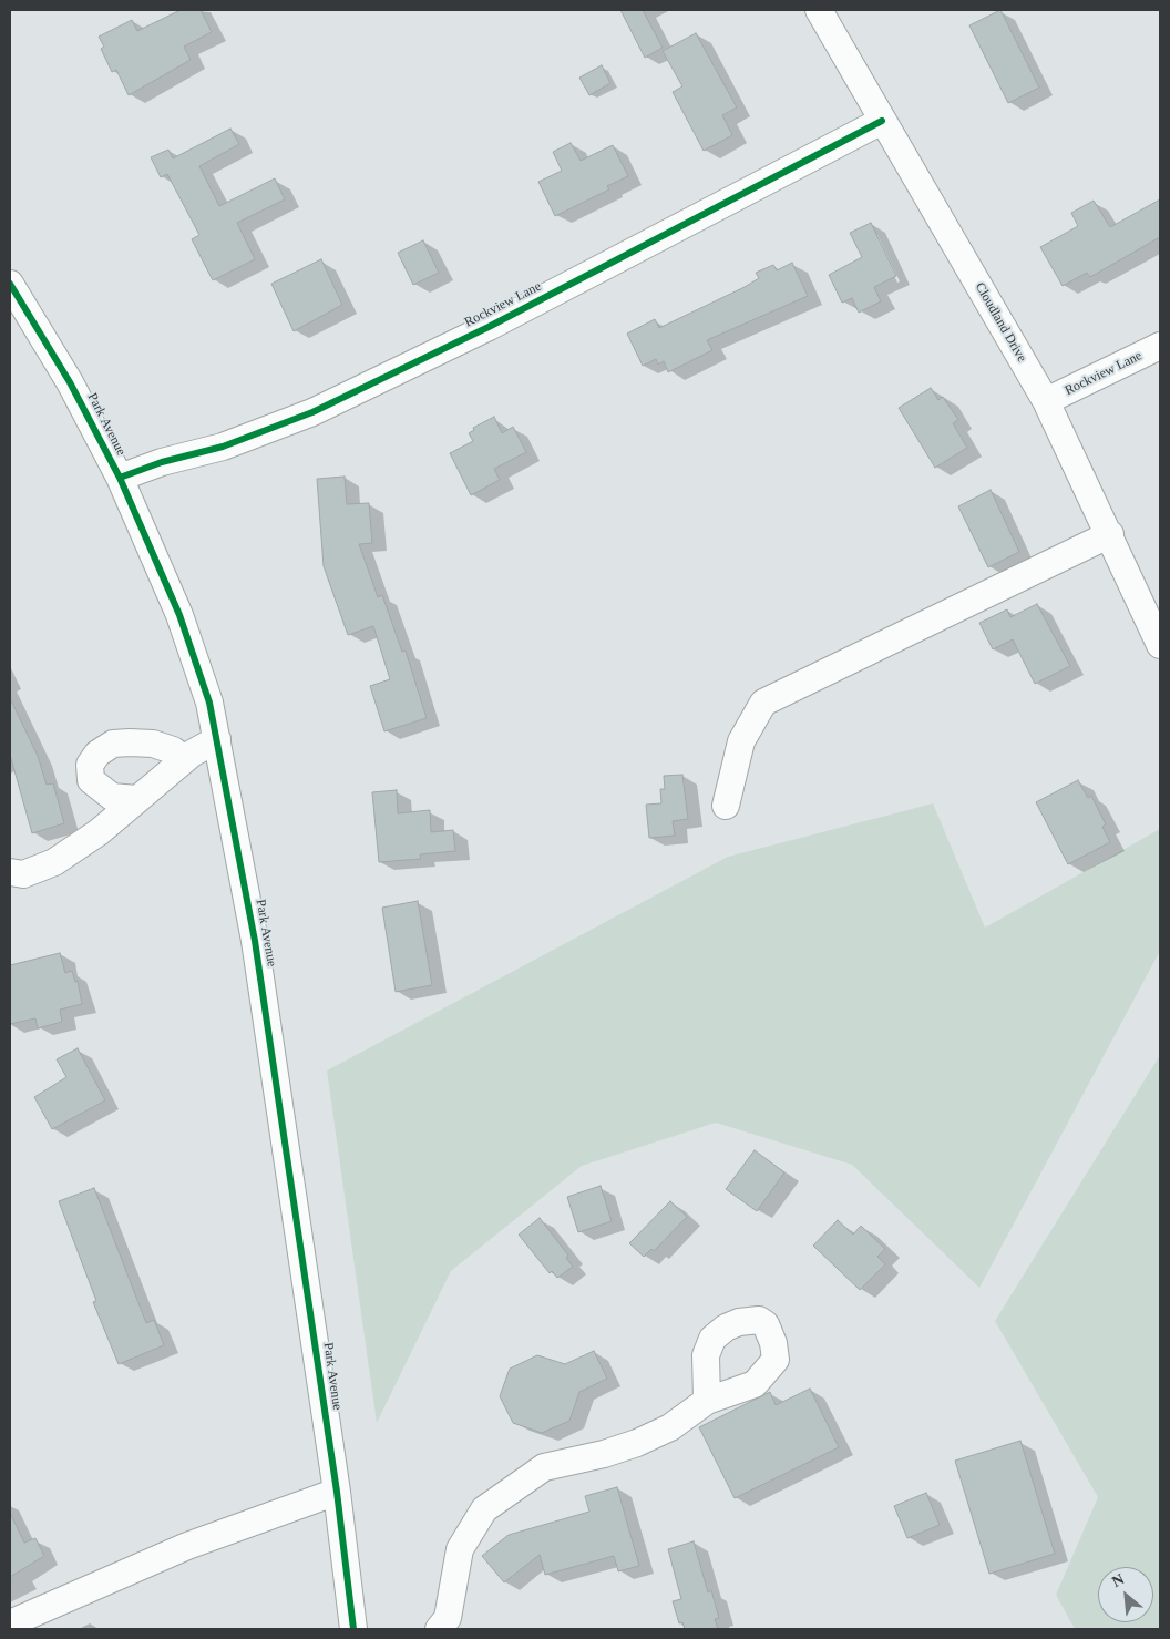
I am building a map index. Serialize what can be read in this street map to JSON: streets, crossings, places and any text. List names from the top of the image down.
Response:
{
  "streets": {
    "street": ["Rockview Lane", "Cloudland Drive", "Park Avenue"]
  },
  "crossings": [
    ["Rockview Lane", "Cloudland Drive"],
    ["Rockview Lane", "Park Avenue"]
  ],
  "north": "top left"
}
